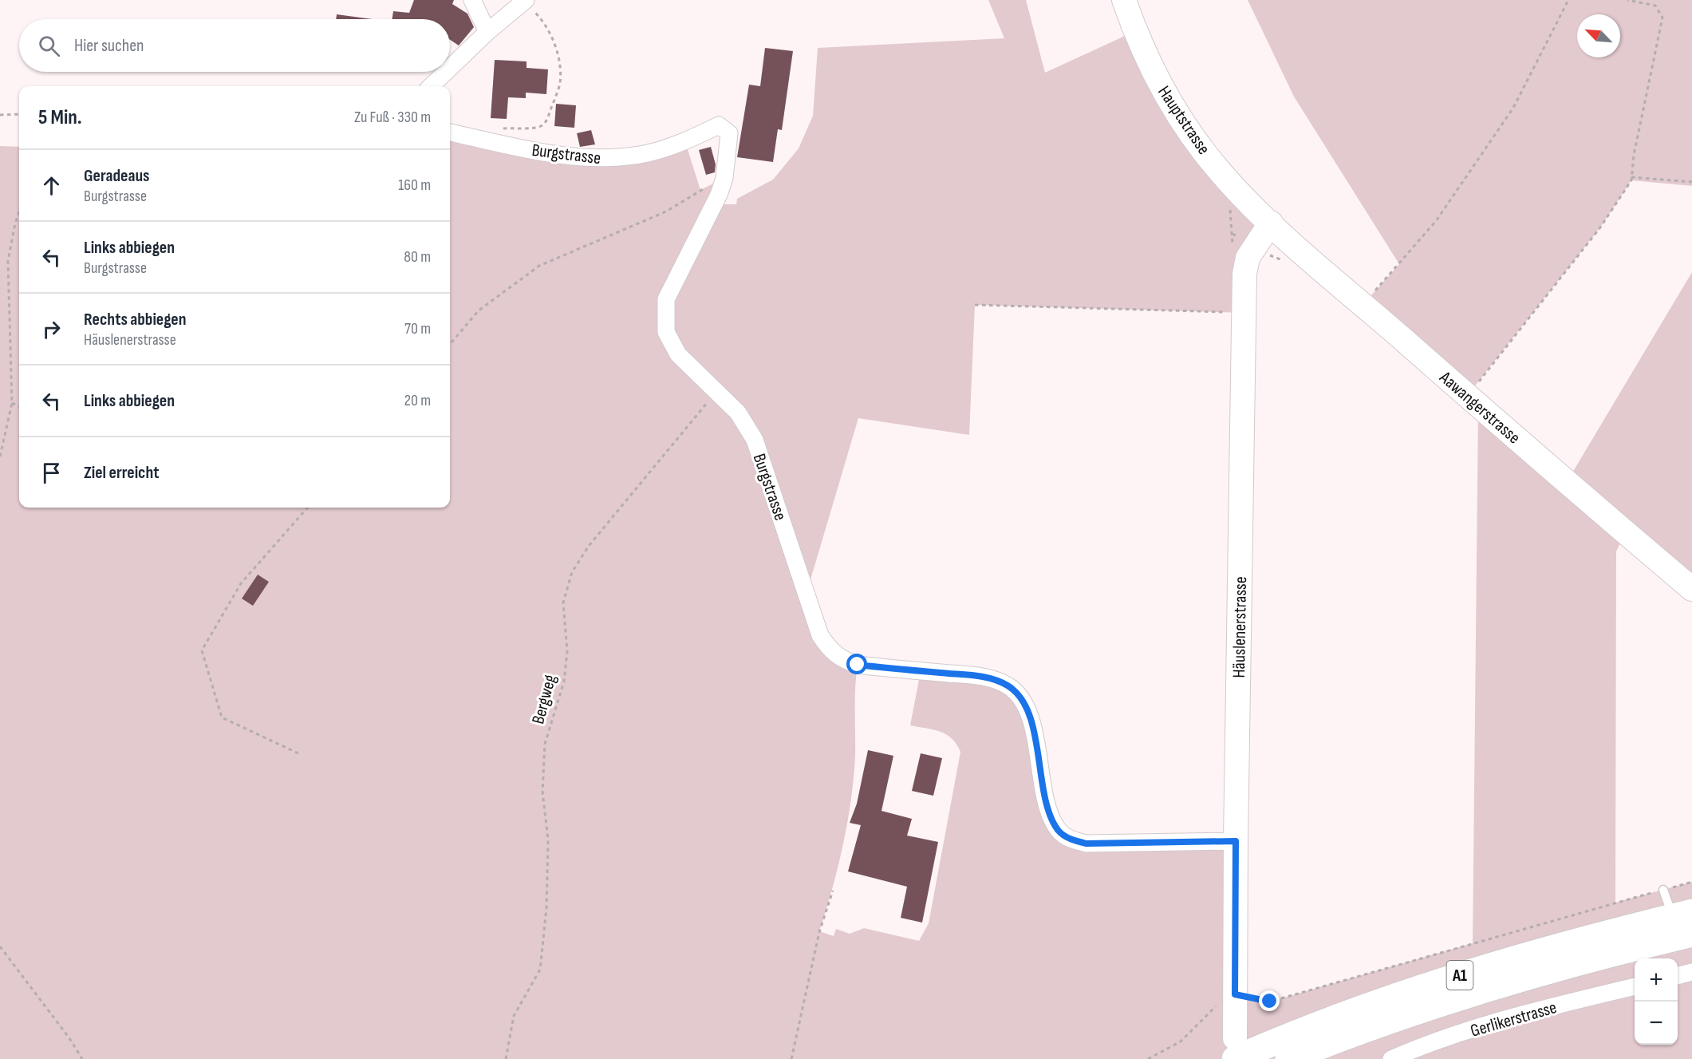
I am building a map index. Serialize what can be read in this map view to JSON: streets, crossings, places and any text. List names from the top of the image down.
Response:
{
  "streets": {
    "highway": ["A1"],
    "street": [
      "Hauptstrasse",
      "Burgstrasse",
      "Aawangerstrasse",
      "Häuslenerstrasse",
      "Gerlikerstrasse"
    ],
    "path": ["Bergweg"]
  },
  "crossings": [
    ["Hauptstrasse", "Aawangerstrasse"],
    ["Hauptstrasse", "Häuslenerstrasse"],
    ["Burgstrasse", "Häuslenerstrasse"],
    ["Burgstrasse", "Bergweg"],
    ["Aawangerstrasse", "Häuslenerstrasse"],
    ["Häuslenerstrasse", "A1"]
  ],
  "north": "top left",
  "page": {
    "search": "Hier suchen",
    "heading": ["5 Min.", "Zu Fuß · 330 m"],
    "list": [
      ["Geradeaus", "Burgstrasse", "160 m"],
      ["Links abbiegen", "Burgstrasse", "80 m"],
      ["Rechts abbiegen", "Häuslenerstrasse", "70 m"],
      ["Links abbiegen", "20 m"],
      "Ziel erreicht"
    ],
    "map_buttons": ["+", "−"]
  }
}
